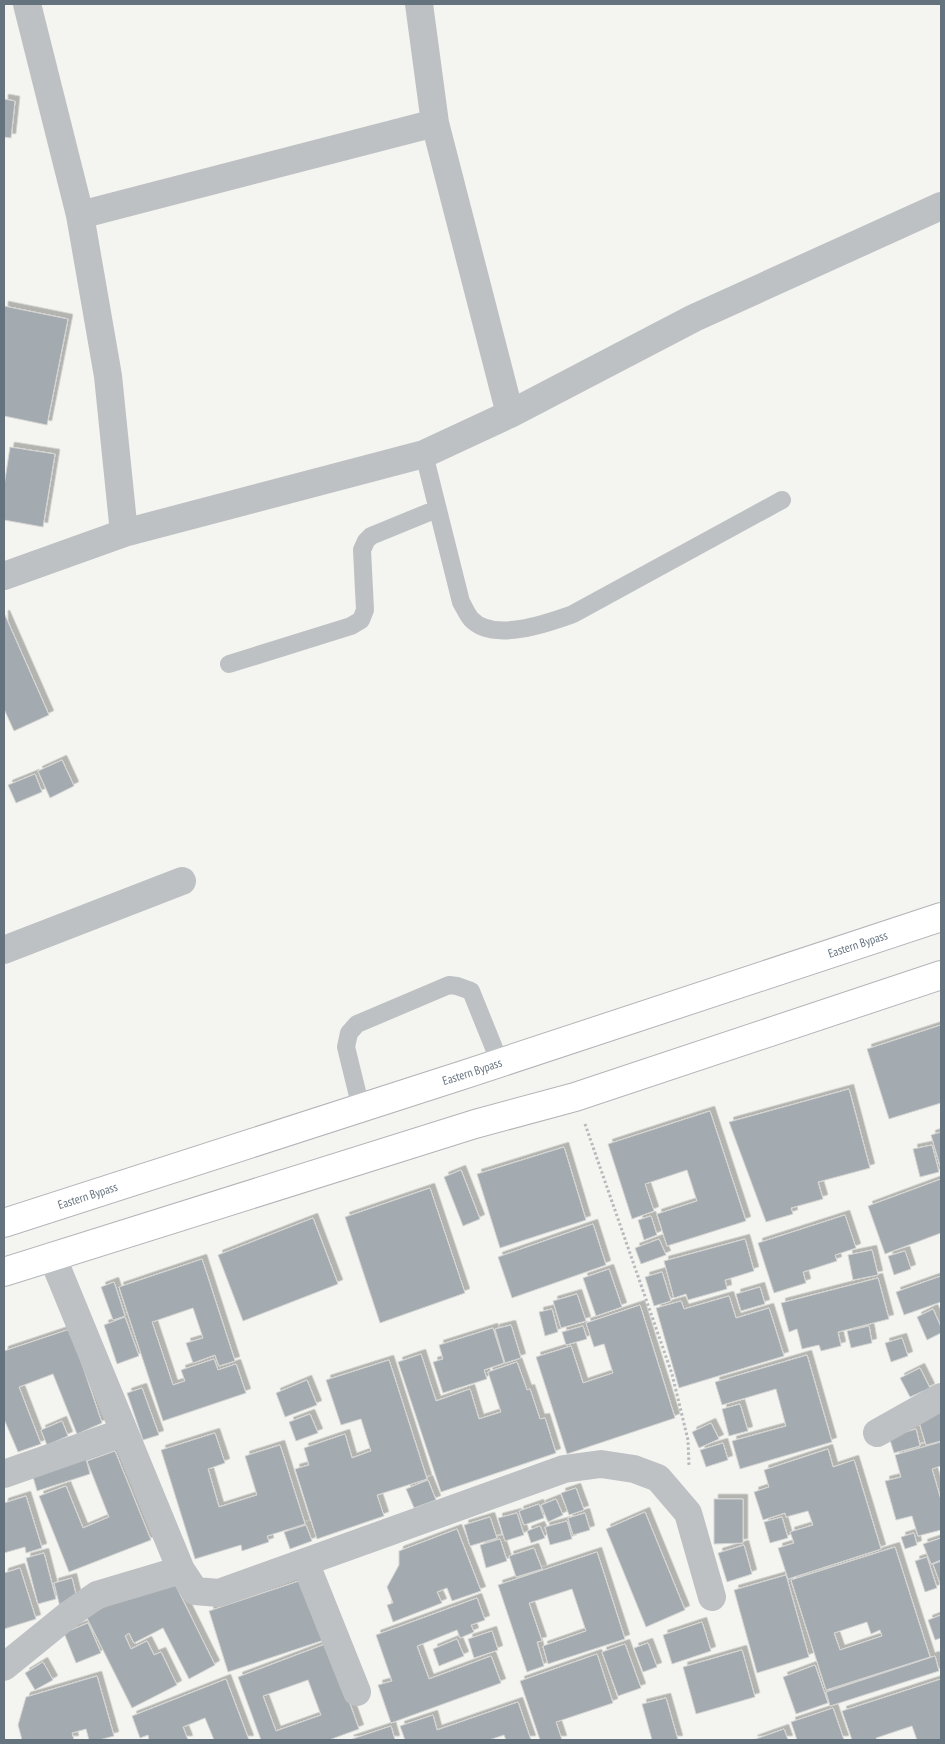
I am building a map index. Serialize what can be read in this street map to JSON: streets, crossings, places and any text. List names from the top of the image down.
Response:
{
  "streets": {
    "highway": ["Eastern Bypass"]
  }
}
